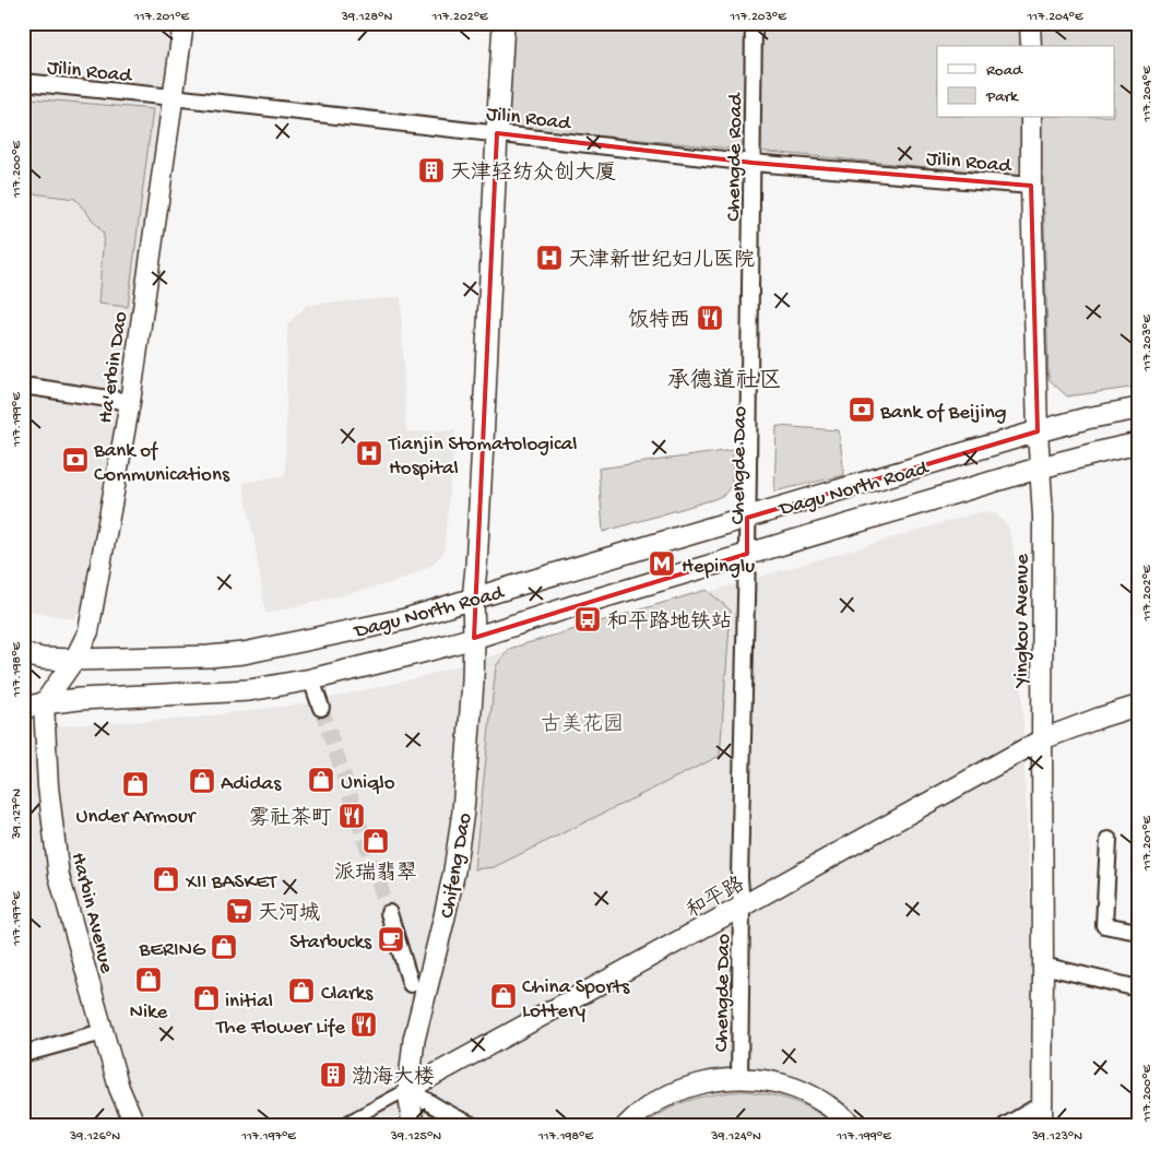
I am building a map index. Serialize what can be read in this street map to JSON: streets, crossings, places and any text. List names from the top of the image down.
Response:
{
  "streets": {
    "main road": ["Dagu North Road", "Chifeng Dao"],
    "street": [
      "Jilin Road",
      "Chengde Road",
      "Ha'erbin Dao",
      "Chengde Dao",
      "Yingkou Avenue",
      "和平路",
      "Harbin Avenue"
    ]
  },
  "crossings": [
    ["Jilin Road", "Chengde Road"],
    ["Jilin Road", "Ha'erbin Dao"],
    ["Jilin Road", "Chengde Dao"],
    ["Jilin Road", "Yingkou Avenue"],
    ["Jilin Road", "Chifeng Dao"],
    ["Chengde Road", "Chengde Dao"],
    ["Ha'erbin Dao", "Dagu North Road"],
    ["Ha'erbin Dao", "Harbin Avenue"],
    ["Chengde Dao", "Dagu North Road"],
    ["Chengde Dao", "和平路"],
    ["Dagu North Road", "Yingkou Avenue"],
    ["Dagu North Road", "Chifeng Dao"],
    ["Dagu North Road", "Harbin Avenue"],
    ["Yingkou Avenue", "和平路"],
    ["Chifeng Dao", "和平路"]
  ],
  "districts": ["承德道社区"],
  "parks": ["古美花园"],
  "places": {
    "building": ["天津轻纺众创大厦", "渤海大楼"],
    "hospital": ["天津新世纪妇儿医院", "Tianjin Stomatological Hospital"],
    "restaurant": ["饭特西", "雾社茶町", "The Flower Life"],
    "bank": ["Bank of Beijing", "Bank of Communications"],
    "metro station": ["Hepinglu"],
    "bus stop": ["和平路地铁站"],
    "shop": [
      "Uniqlo",
      "Adidas",
      "Under Armour",
      "派瑞翡翠",
      "XII BASKET",
      "BERING",
      "Nike",
      "Clarks",
      "China Sports Lottery",
      "initial"
    ],
    "supermarket": ["天河城"],
    "cafe": ["Starbucks"]
  },
  "legend": ["Road", "Park"],
  "coordinates": [
    "117.201°E",
    "39.128°N",
    "117.202°E",
    "117.203°E",
    "117.204°E",
    "117.200°E",
    "117.199°E",
    "117.198°E",
    "39.127°N",
    "117.197°E",
    "39.126°N",
    "39.125°N",
    "39.124°N",
    "39.123°N"
  ]
}
